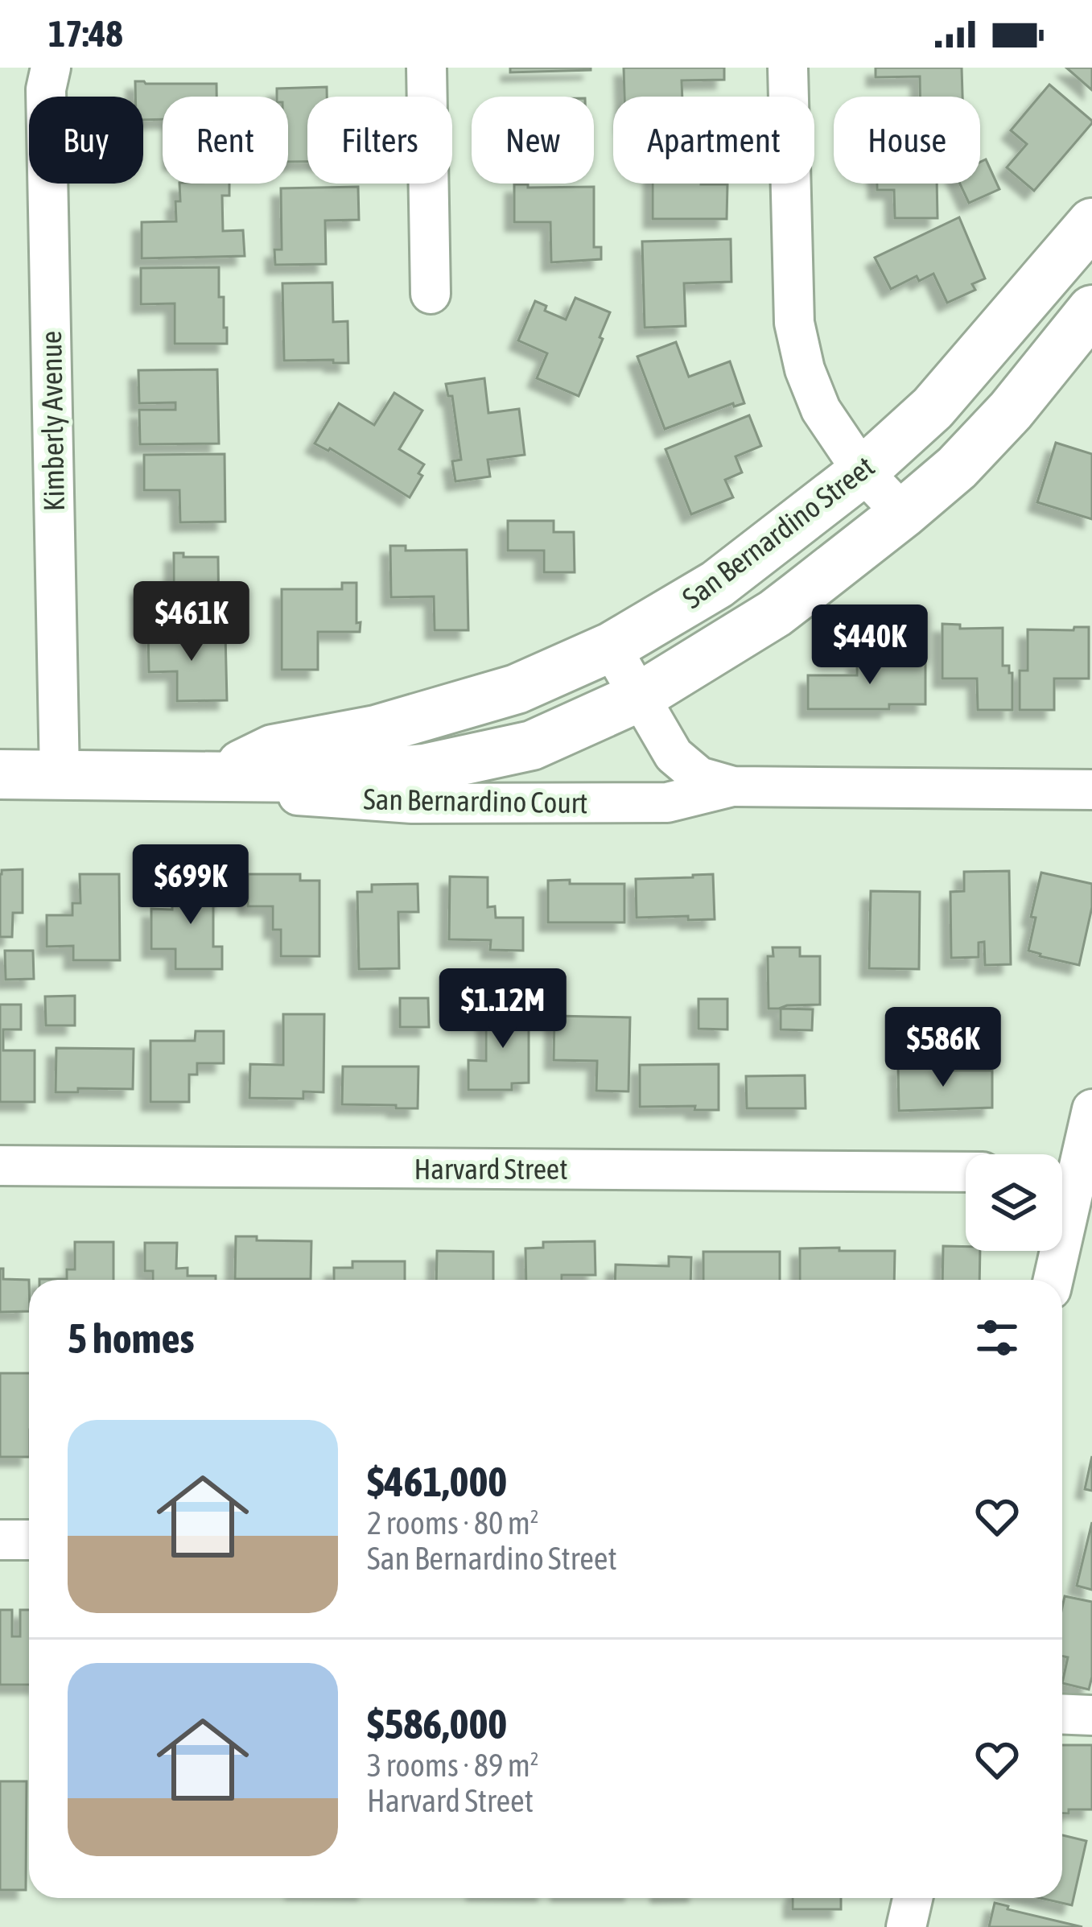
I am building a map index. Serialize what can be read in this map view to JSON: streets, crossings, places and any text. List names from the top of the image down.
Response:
{
  "streets": {
    "main road": ["San Bernardino Street"],
    "street": ["Kimberly Avenue", "San Bernardino Court", "Harvard Street"]
  },
  "crossings": [
    ["Kimberly Avenue", "San Bernardino Street"],
    ["San Bernardino Street", "San Bernardino Court"]
  ],
  "page": {
    "status": "17:48",
    "chip": [
      "Buy",
      "Rent",
      "Filters",
      "New",
      "Apartment",
      "House"
    ],
    "price": [
      "$461K",
      "$440K",
      "$699K",
      "$1.12M",
      "$586K"
    ],
    "heading": "5 homes",
    "list": [
      {
        "name": "$461,000",
        "note": "2 rooms · 80 m² · San Bernardino Street"
      },
      {
        "name": "$586,000",
        "note": "3 rooms · 89 m² · Harvard Street"
      }
    ]
  }
}
